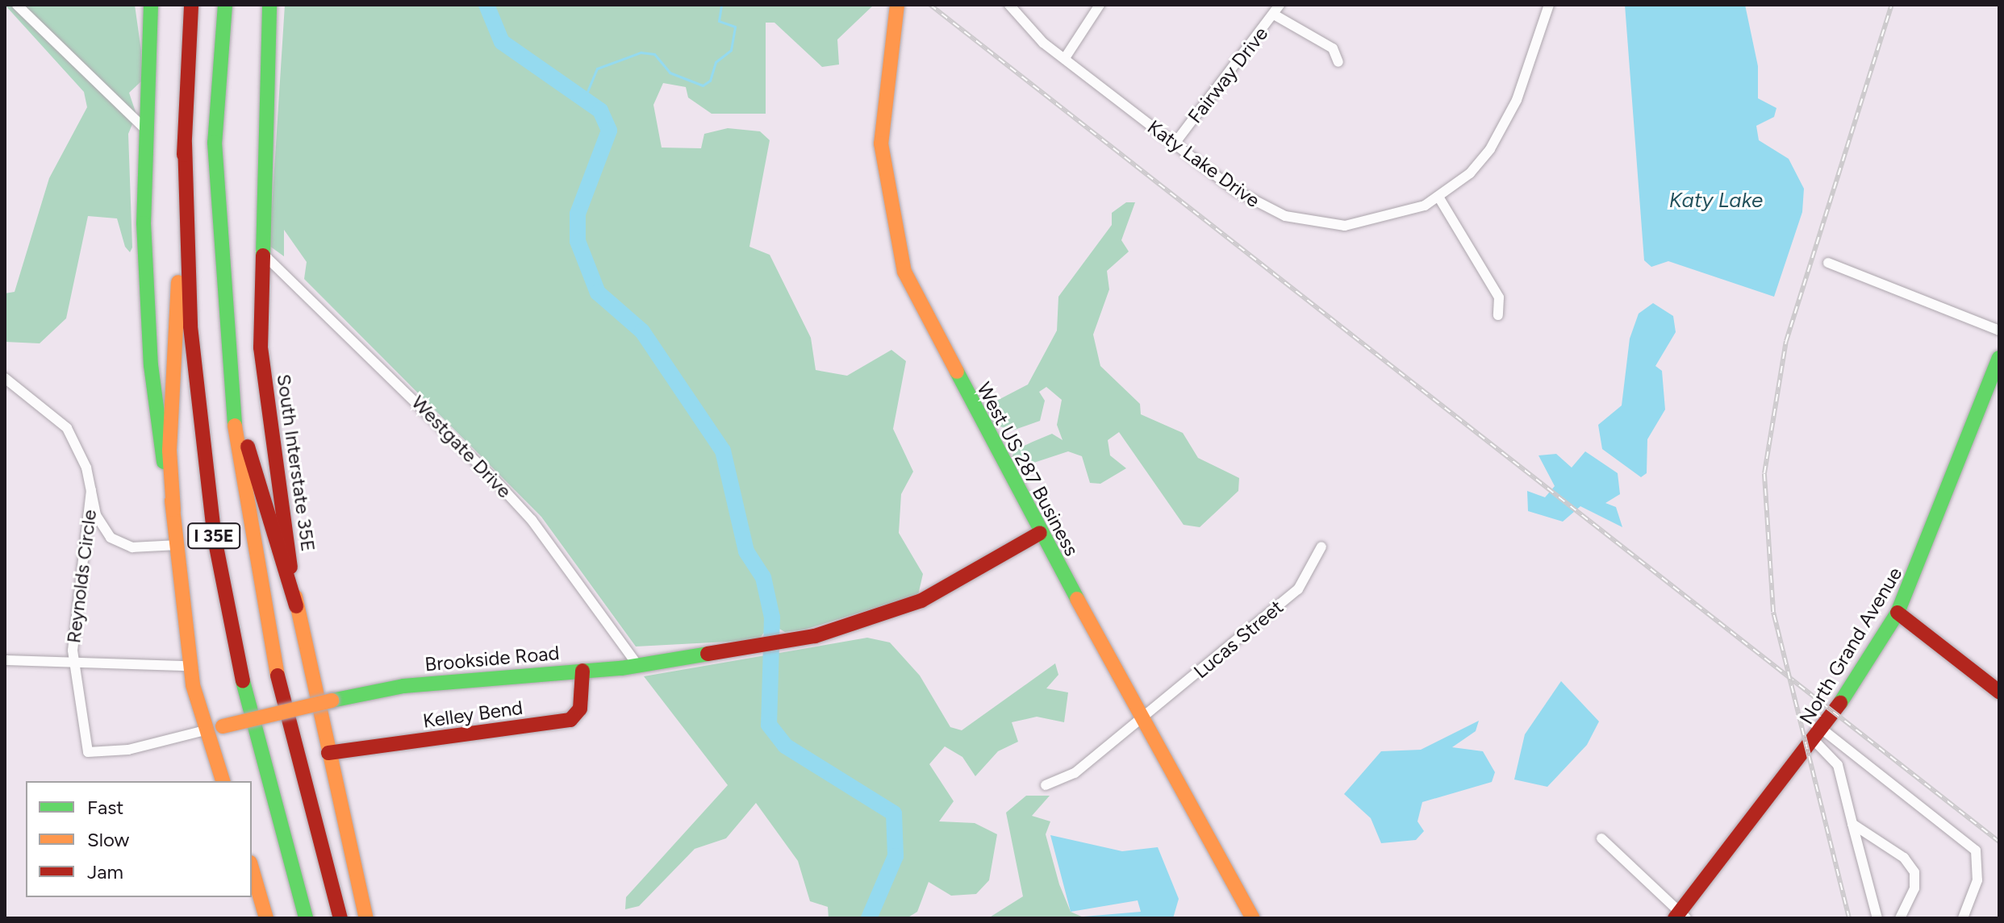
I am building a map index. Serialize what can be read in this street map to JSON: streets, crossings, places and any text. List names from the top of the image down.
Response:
{
  "streets": {
    "main road": [
      "South Interstate 35E",
      "West US 287 Business",
      "I 35E",
      "North Grand Avenue",
      "Brookside Road",
      "Kelley Bend"
    ],
    "street": [
      "Fairway Drive",
      "Katy Lake Drive",
      "Westgate Drive",
      "Reynolds Circle",
      "Lucas Street"
    ]
  },
  "crossings": [
    ["Fairway Drive", "Katy Lake Drive"],
    ["Westgate Drive", "South Interstate 35E"],
    ["Westgate Drive", "Brookside Road"],
    ["South Interstate 35E", "Kelley Bend"],
    ["West US 287 Business", "Lucas Street"],
    ["West US 287 Business", "Brookside Road"],
    ["Reynolds Circle", "Brookside Road"],
    ["Brookside Road", "Kelley Bend"]
  ],
  "water": ["Katy Lake"],
  "legend": ["Fast", "Slow", "Jam"]
}
